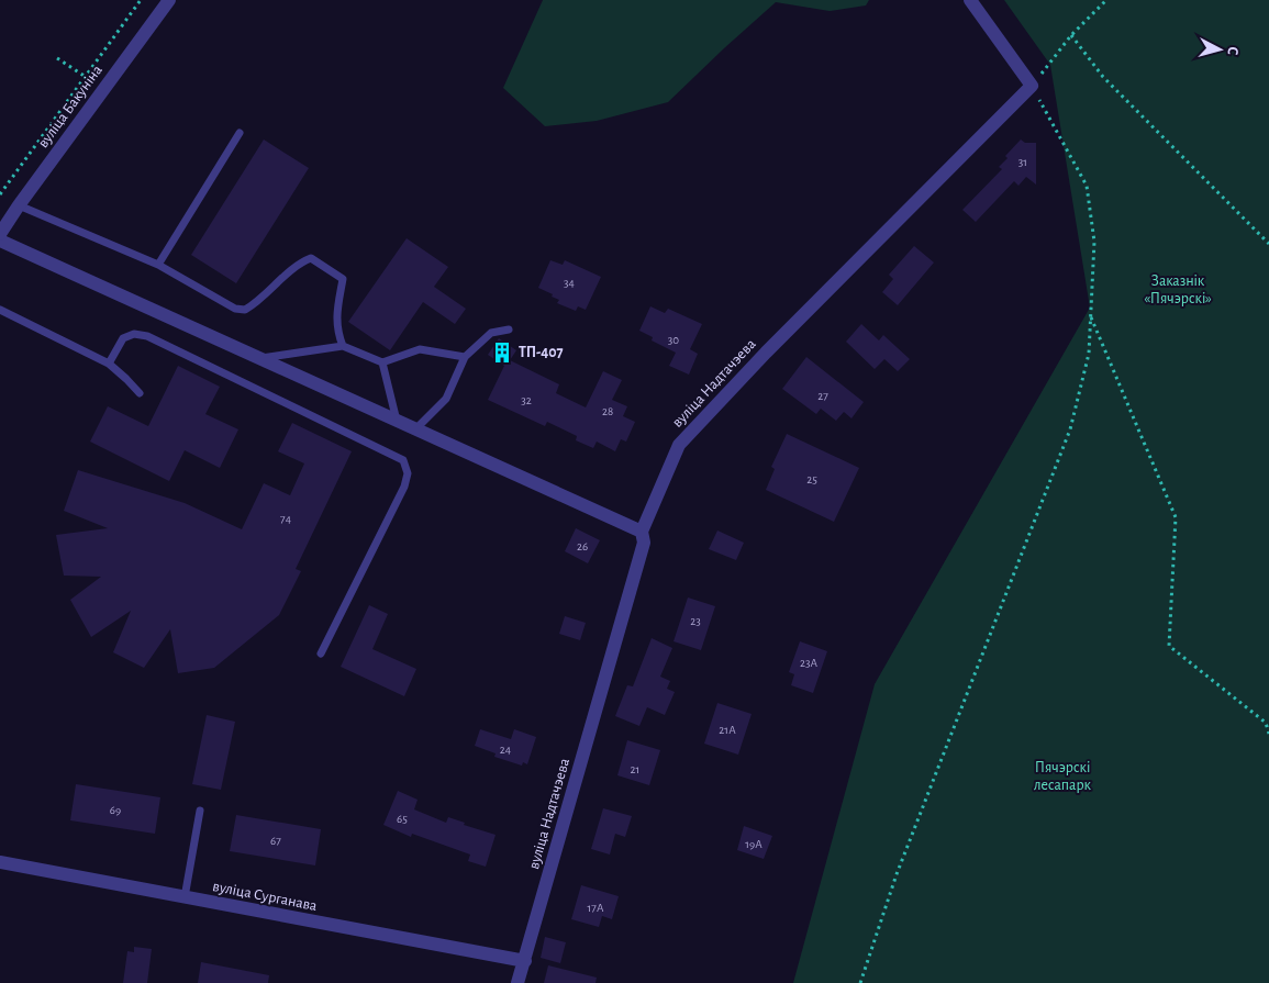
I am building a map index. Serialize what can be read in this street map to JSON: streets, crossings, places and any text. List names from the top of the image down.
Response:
{
  "streets": {
    "street": ["вуліца Бакуніна", "вуліца Надтачэева", "вуліца Сурганава"]
  },
  "crossings": [
    ["вуліца Надтачэева", "вуліца Сурганава"]
  ],
  "parks": ["Заказнік «Пячэрскі»", "Пячэрскі лесапарк"],
  "places": {
    "building": ["ТП-407"]
  },
  "house_numbers": [
    "31",
    "34",
    "30",
    "27",
    "32",
    "28",
    "25",
    "74",
    "26",
    "23",
    "23А",
    "21А",
    "24",
    "21",
    "69",
    "65",
    "67",
    "19А",
    "17А"
  ],
  "north": "right"
}
